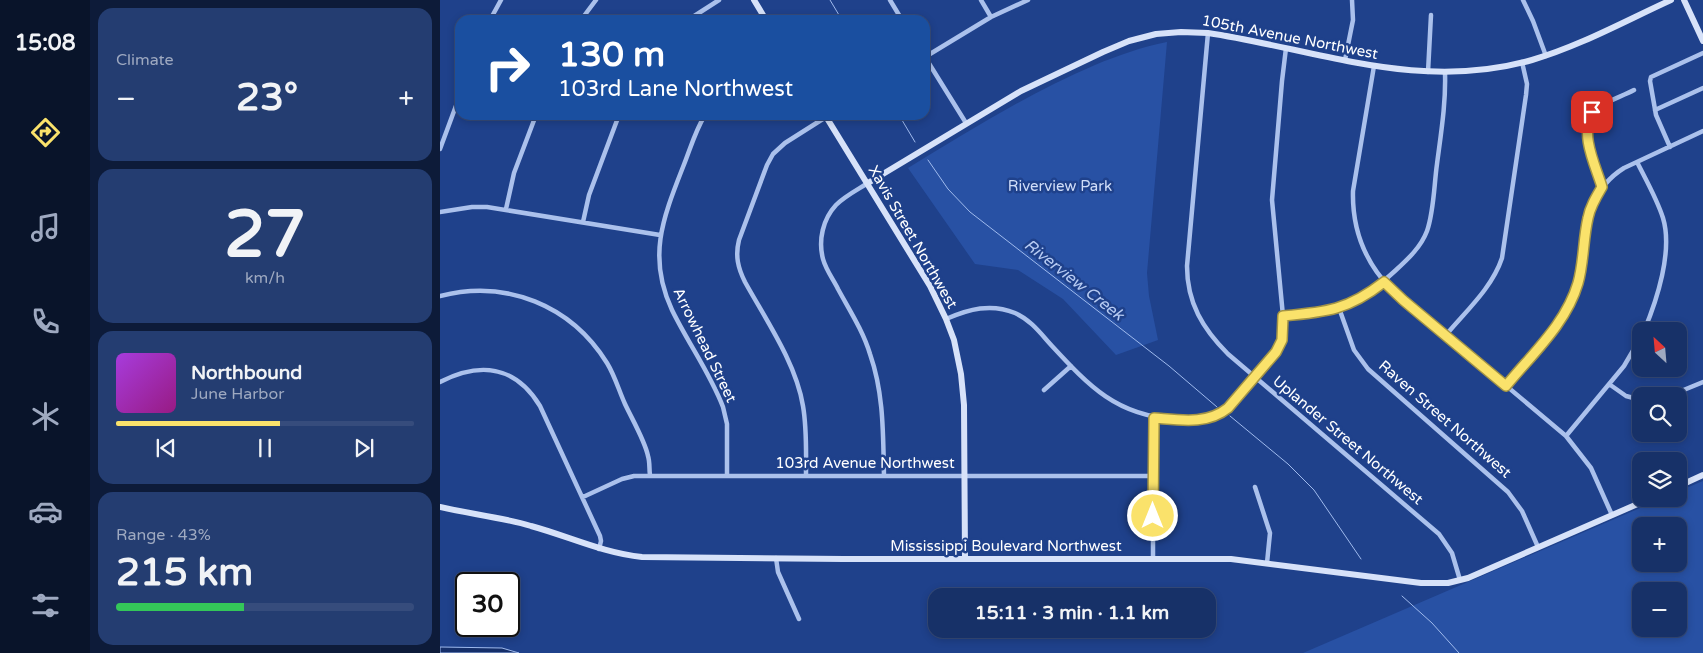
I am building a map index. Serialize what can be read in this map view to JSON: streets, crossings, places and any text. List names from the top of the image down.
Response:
{
  "streets": {
    "street": [
      "105th Avenue Northwest",
      "Xavis Street Northwest",
      "Arrowhead Street",
      "Raven Street Northwest",
      "Uplander Street Northwest",
      "103rd Avenue Northwest",
      "Mississippi Boulevard Northwest"
    ]
  },
  "crossings": [
    ["105th Avenue Northwest", "Xavis Street Northwest"],
    ["105th Avenue Northwest", "Uplander Street Northwest"],
    ["Xavis Street Northwest", "103rd Avenue Northwest"],
    ["Xavis Street Northwest", "Mississippi Boulevard Northwest"],
    ["Arrowhead Street", "103rd Avenue Northwest"],
    ["Raven Street Northwest", "Mississippi Boulevard Northwest"],
    ["Uplander Street Northwest", "Mississippi Boulevard Northwest"]
  ],
  "water": ["Riverview Creek"],
  "parks": ["Riverview Park"],
  "north": "top left",
  "page": {
    "tabs": "15:08",
    "tile": [
      "Climate",
      ["27", "km/h"],
      ["Range · 43%", "215 km"]
    ],
    "turn": ["130 m", "103rd Lane Northwest"],
    "heat": ["−", "23°", "+"],
    "map_buttons": ["+", "−"],
    "song": ["Northbound", "June Harbor"],
    "limit": "30",
    "trip": "15:11 · 3 min · 1.1 km"
  }
}
